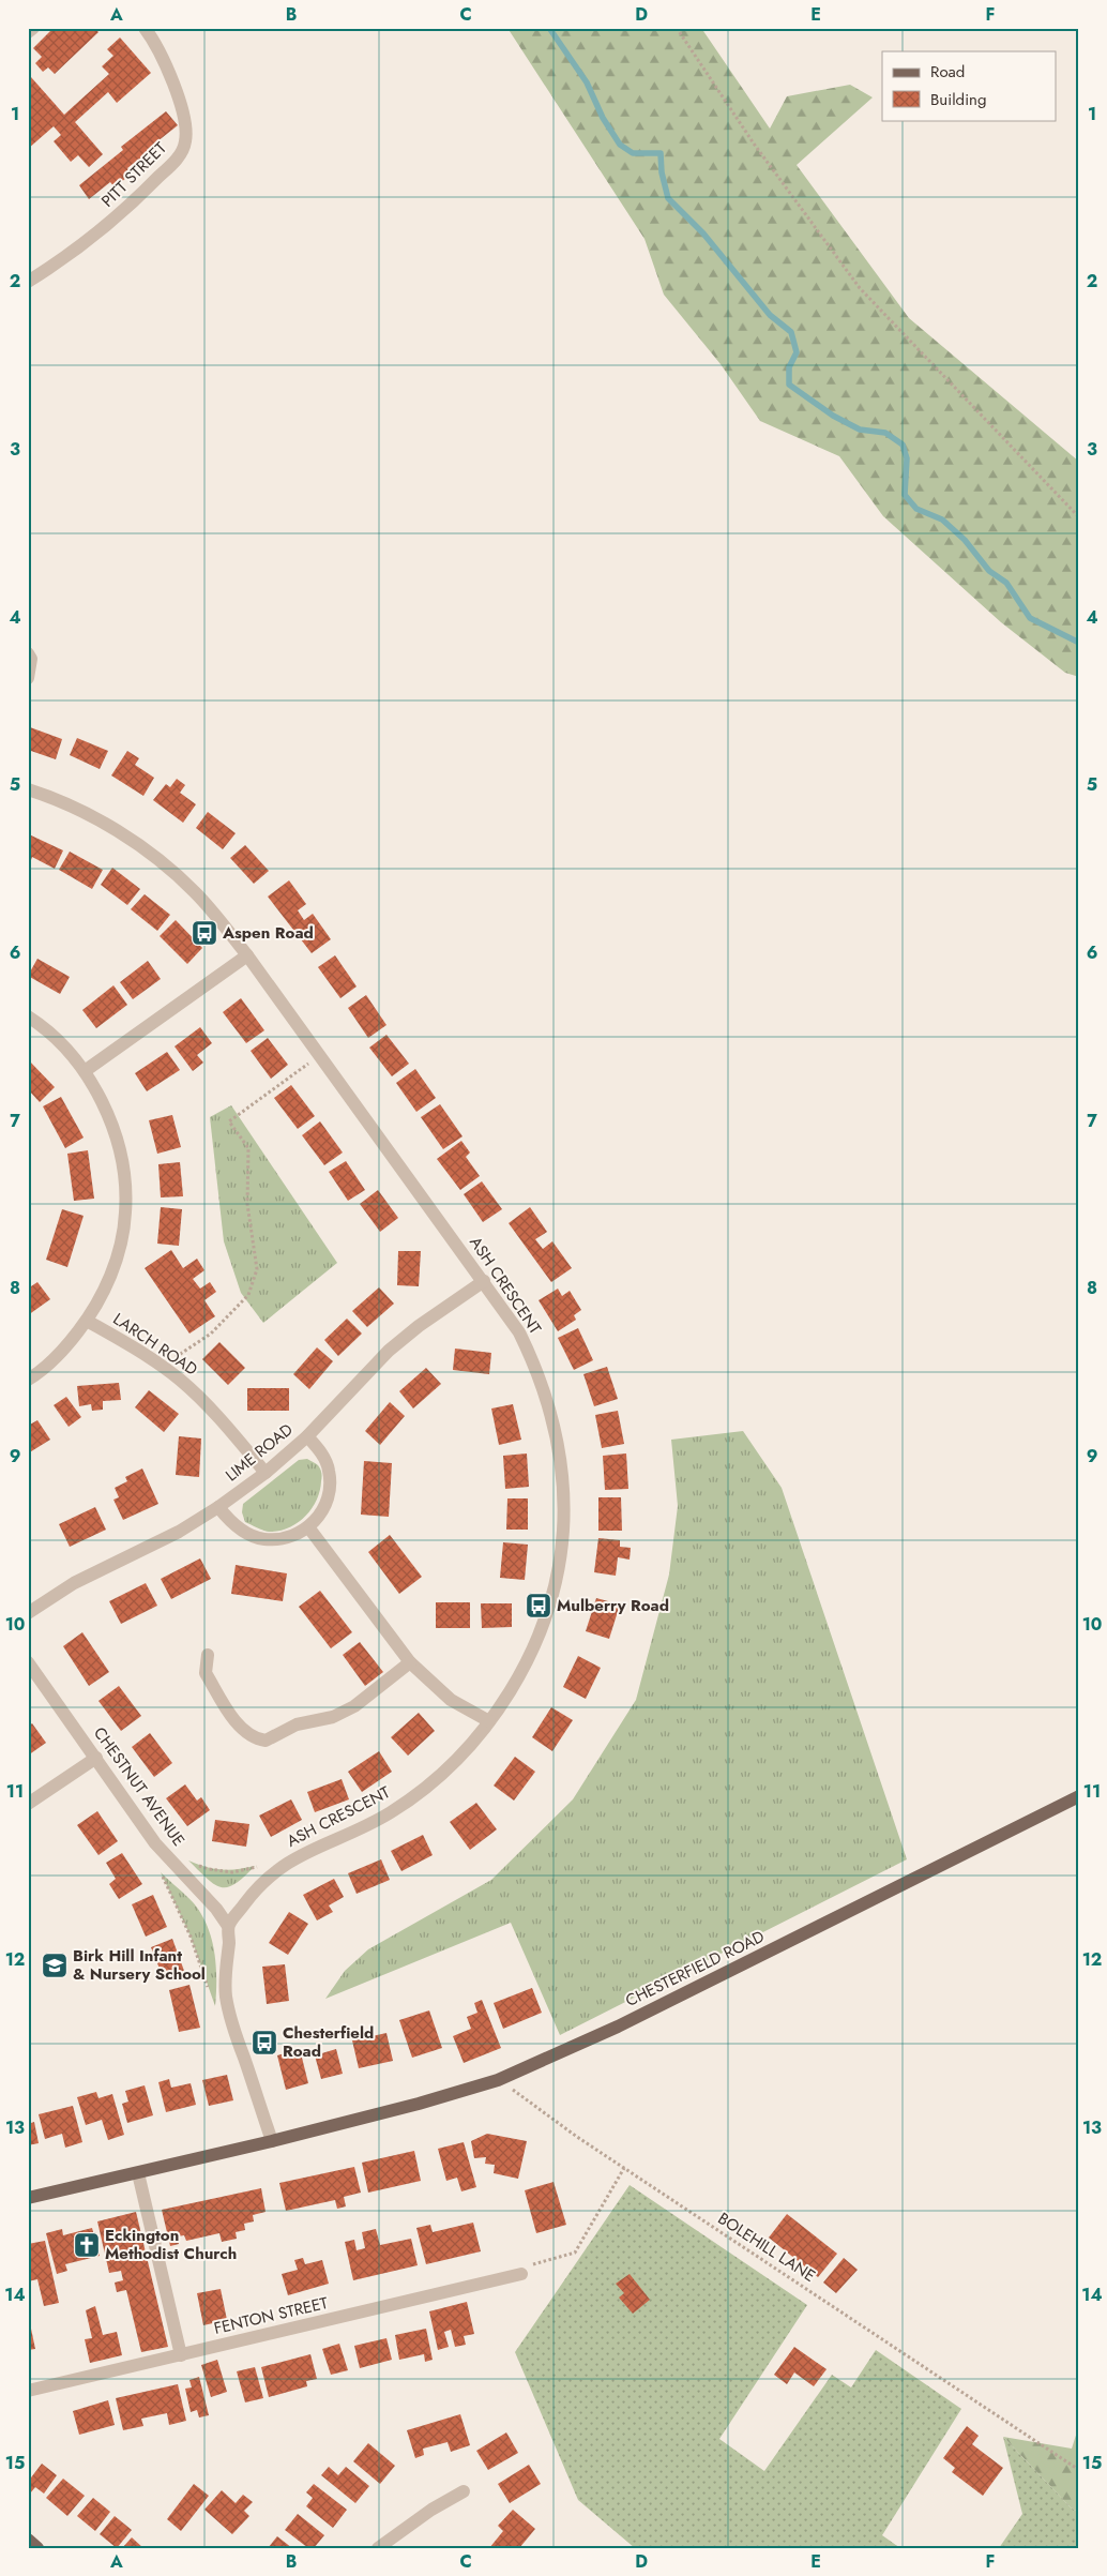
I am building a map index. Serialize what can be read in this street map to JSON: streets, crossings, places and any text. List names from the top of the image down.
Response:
{
  "streets": {
    "main road": ["CHESTERFIELD ROAD"],
    "street": [
      "PITT STREET",
      "ASH CRESCENT",
      "LARCH ROAD",
      "LIME ROAD",
      "CHESTNUT AVENUE",
      "FENTON STREET"
    ],
    "path": ["BOLEHILL LANE"]
  },
  "crossings": [
    ["ASH CRESCENT", "LIME ROAD"],
    ["ASH CRESCENT", "CHESTNUT AVENUE"],
    ["LARCH ROAD", "LIME ROAD"],
    ["CHESTERFIELD ROAD", "BOLEHILL LANE"]
  ],
  "places": {
    "bus stop": ["Aspen Road", "Mulberry Road", "Chesterfield Road"],
    "school or university": ["Birk Hill Infant & Nursery School"],
    "church": ["Eckington Methodist Church"]
  },
  "legend": ["Road", "Building"],
  "grid": {
    "columns": [
      "A",
      "B",
      "C",
      "D",
      "E",
      "F"
    ],
    "rows": [
      "1",
      "2",
      "3",
      "4",
      "5",
      "6",
      "7",
      "8",
      "9",
      "10",
      "11",
      "12",
      "13",
      "14",
      "15"
    ]
  }
}
